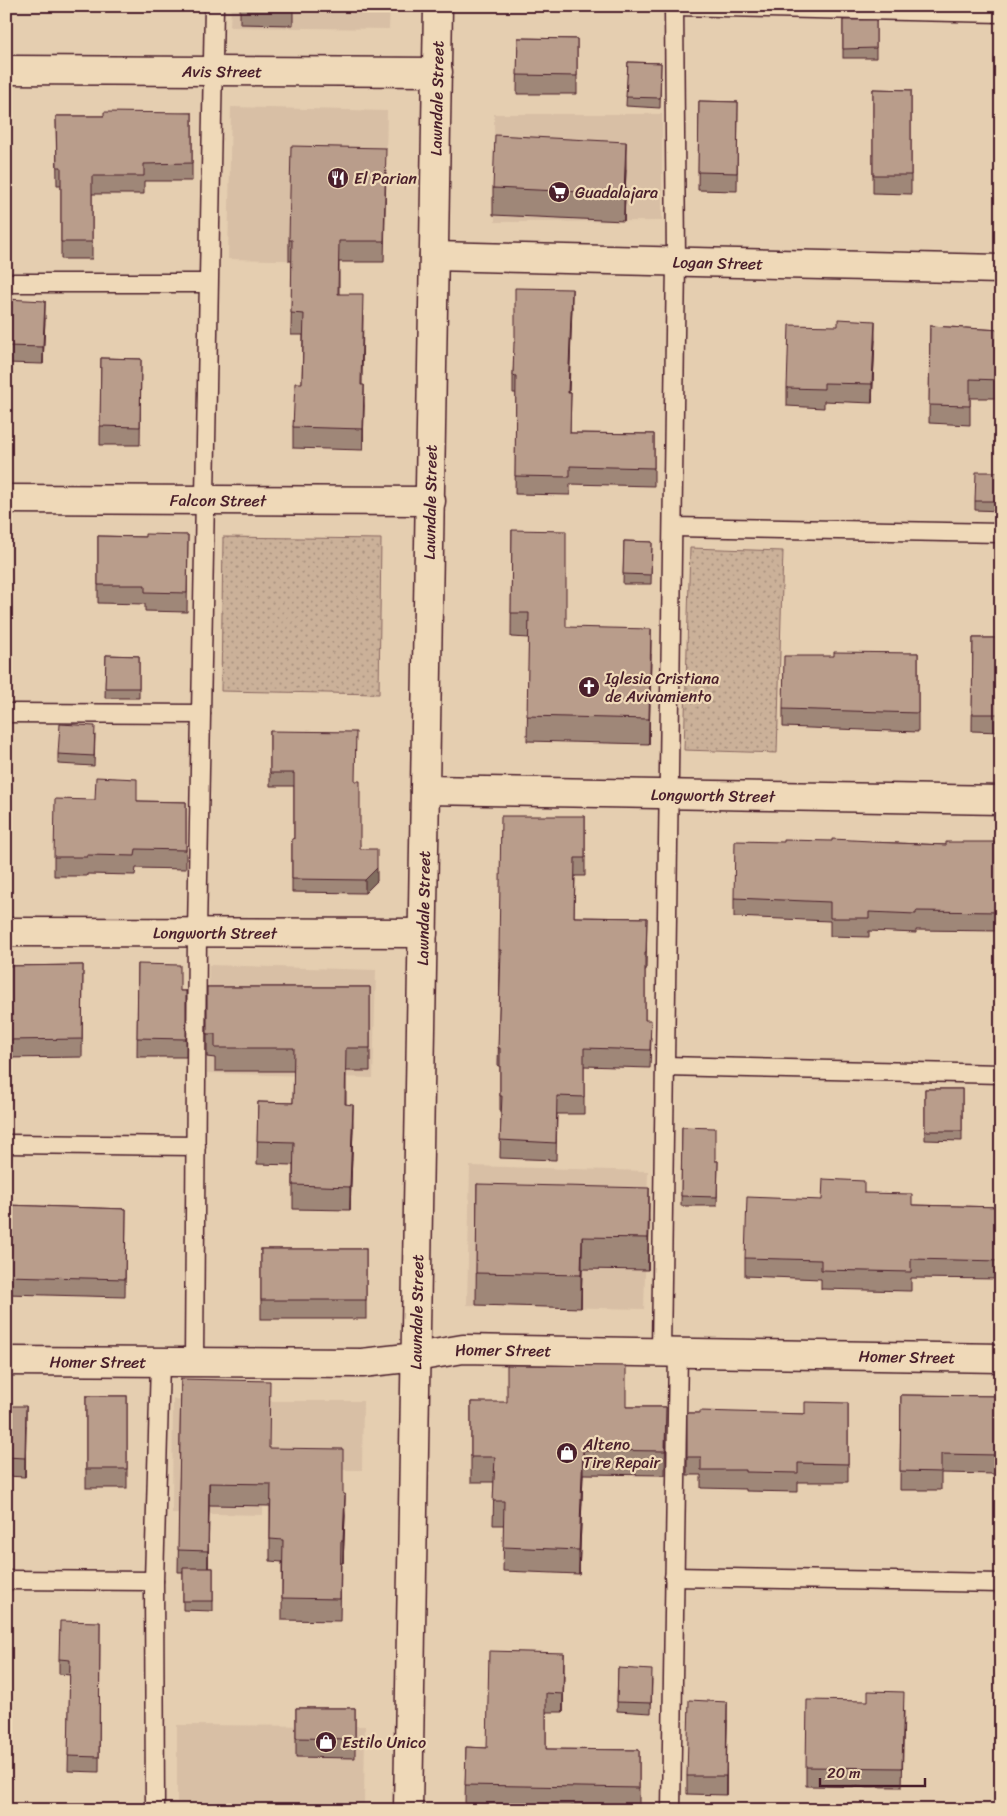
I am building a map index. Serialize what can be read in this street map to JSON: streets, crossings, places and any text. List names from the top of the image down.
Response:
{
  "streets": {
    "street": [
      "Avis Street",
      "Lawndale Street",
      "Logan Street",
      "Falcon Street",
      "Longworth Street",
      "Homer Street"
    ]
  },
  "crossings": [
    ["Avis Street", "Lawndale Street"],
    ["Lawndale Street", "Logan Street"],
    ["Lawndale Street", "Falcon Street"],
    ["Lawndale Street", "Longworth Street"],
    ["Lawndale Street", "Homer Street"]
  ],
  "places": {
    "restaurant": ["El Parian"],
    "supermarket": ["Guadalajara"],
    "church": ["Iglesia Cristiana de Avivamiento"],
    "shop": ["Alteno Tire Repair", "Estilo Unico"]
  },
  "scale_bar": "20 m"
}
